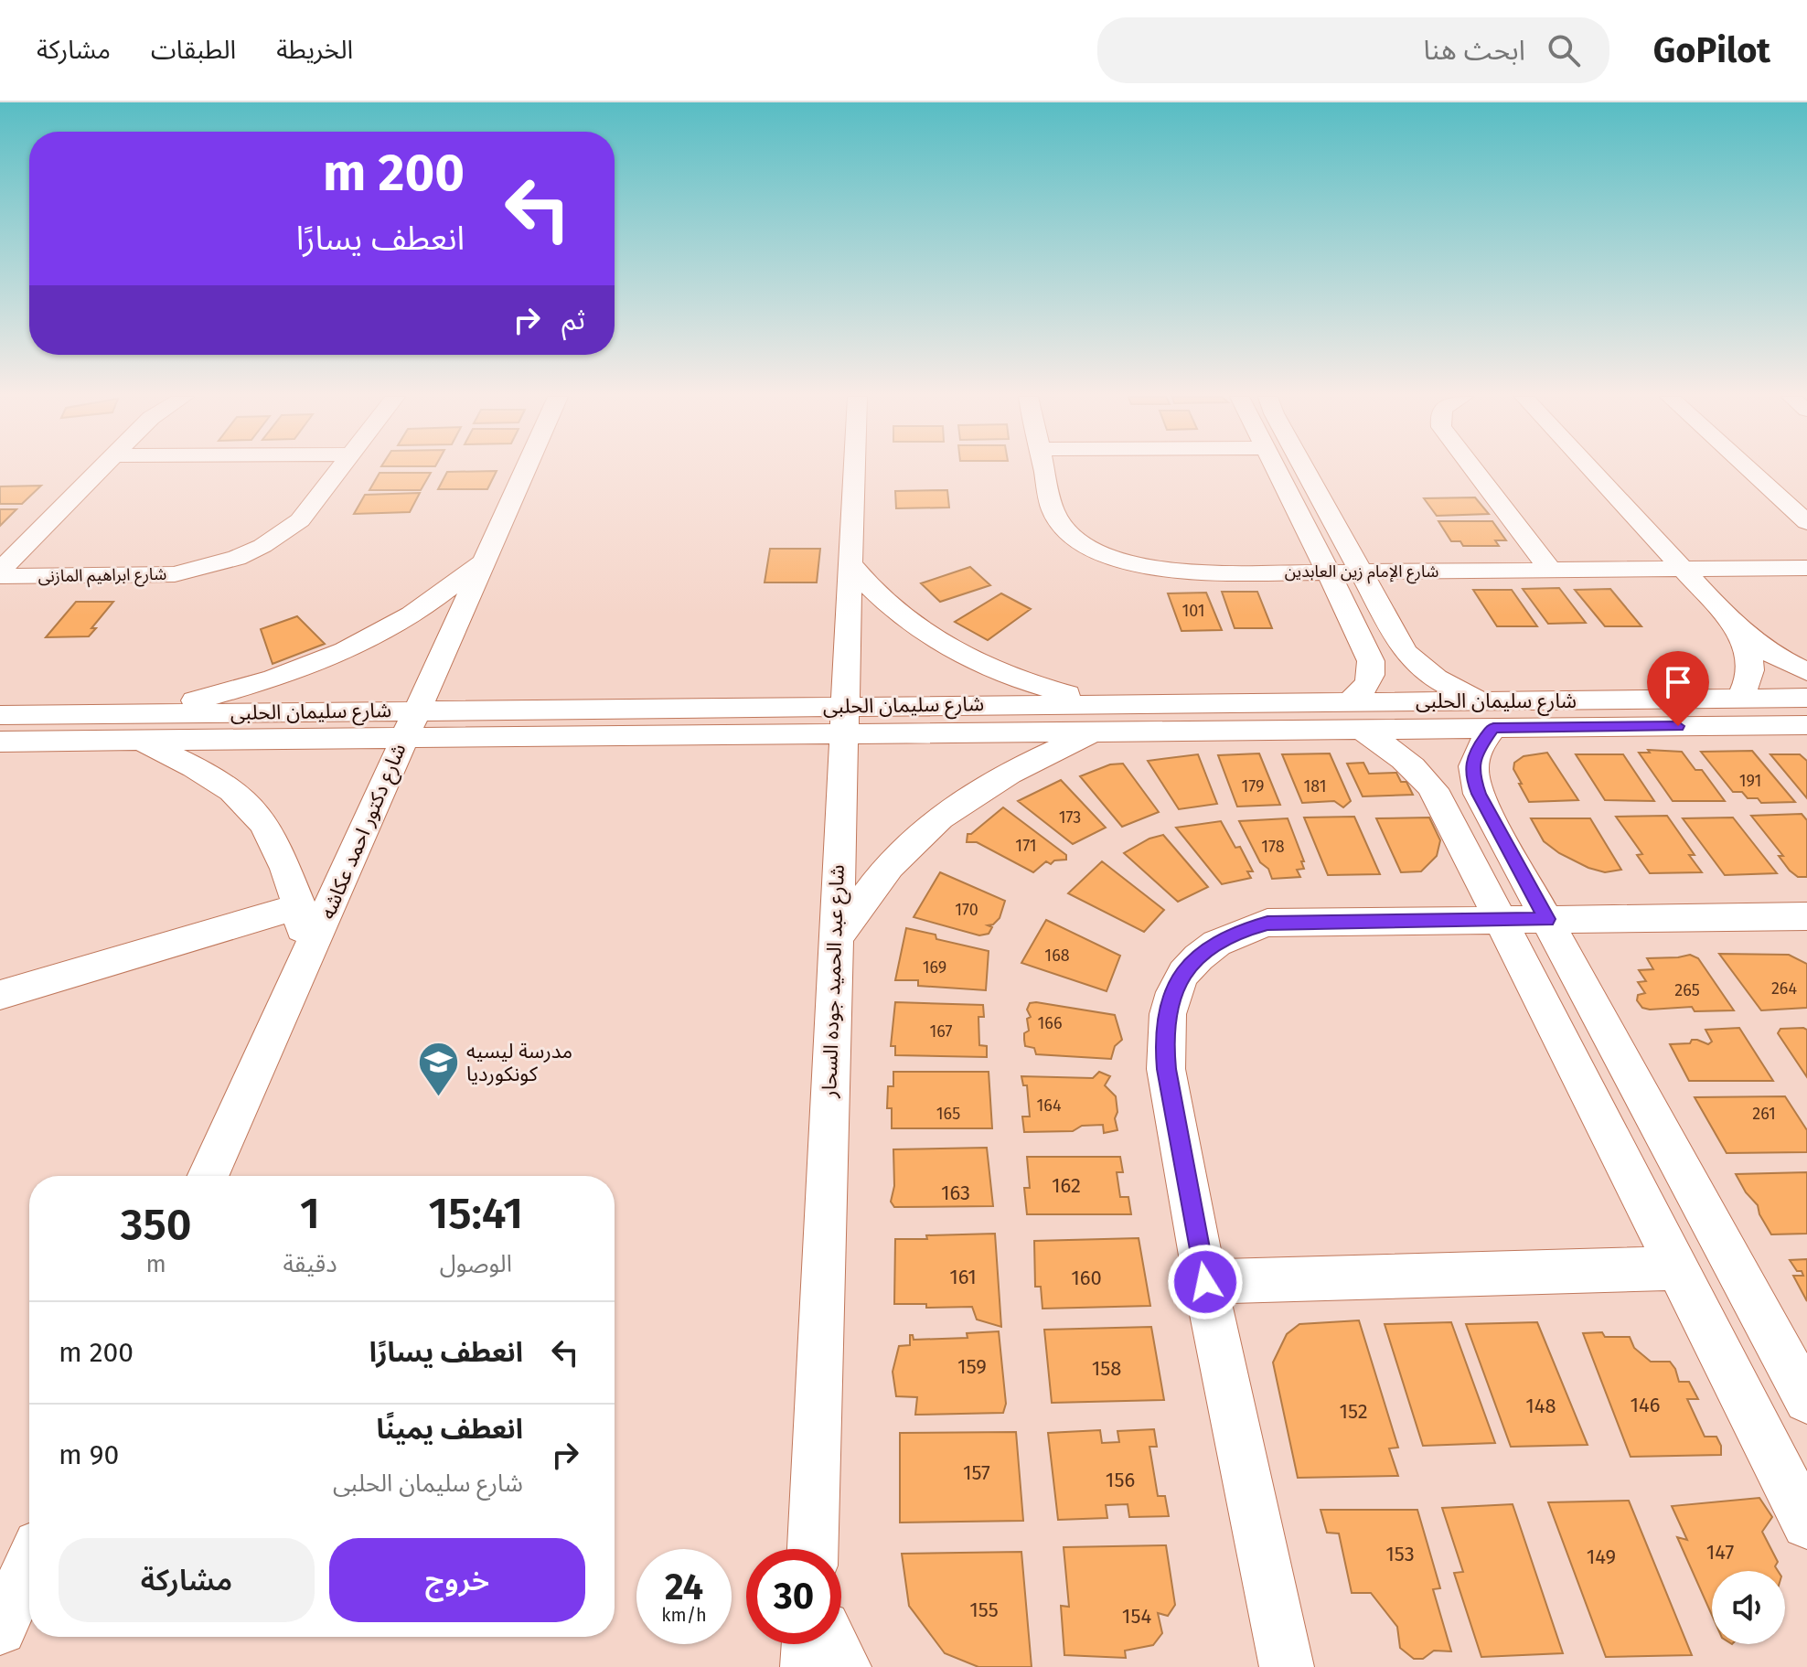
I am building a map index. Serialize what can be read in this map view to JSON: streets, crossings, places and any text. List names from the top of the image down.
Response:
{
  "streets": {
    "street": [
      "شارع الإمام زين العابدين",
      "شارع ابراهيم المازنى",
      "شارع سليمان الحلبى",
      "شارع دكتور احمد عكاشه",
      "شارع عبد الحميد جوده السحار"
    ]
  },
  "crossings": [
    ["شارع سليمان الحلبى", "شارع دكتور احمد عكاشه"],
    ["شارع سليمان الحلبى", "شارع عبد الحميد جوده السحار"]
  ],
  "places": {
    "school or university": ["مدرسة ليسيه كونكورديا"]
  },
  "house_numbers": [
    "101",
    "191",
    "179",
    "181",
    "173",
    "171",
    "178",
    "170",
    "168",
    "169",
    "264",
    "265",
    "166",
    "167",
    "164",
    "165",
    "261",
    "162",
    "163",
    "161",
    "160",
    "159",
    "158",
    "146",
    "148",
    "152",
    "157",
    "156",
    "147",
    "153",
    "149",
    "155",
    "154"
  ],
  "page": {
    "header": "GoPilot",
    "search": "ابحث هنا",
    "nav": ["الخريطة", "الطبقات", "مشاركة"],
    "turn": ["200 m", "انعطف يسارًا"],
    "then": "ثم",
    "eta": [
      "15:41",
      "الوصول",
      "1",
      "دقيقة",
      "350",
      "m"
    ],
    "list": [
      {
        "name": "انعطف يسارًا",
        "value": "200 m"
      },
      {
        "name": "انعطف يمينًا",
        "note": "شارع سليمان الحلبى",
        "value": "90 m"
      }
    ],
    "buttons": ["خروج", "مشاركة"],
    "speed": "24 km/h",
    "limit": "30"
  }
}
